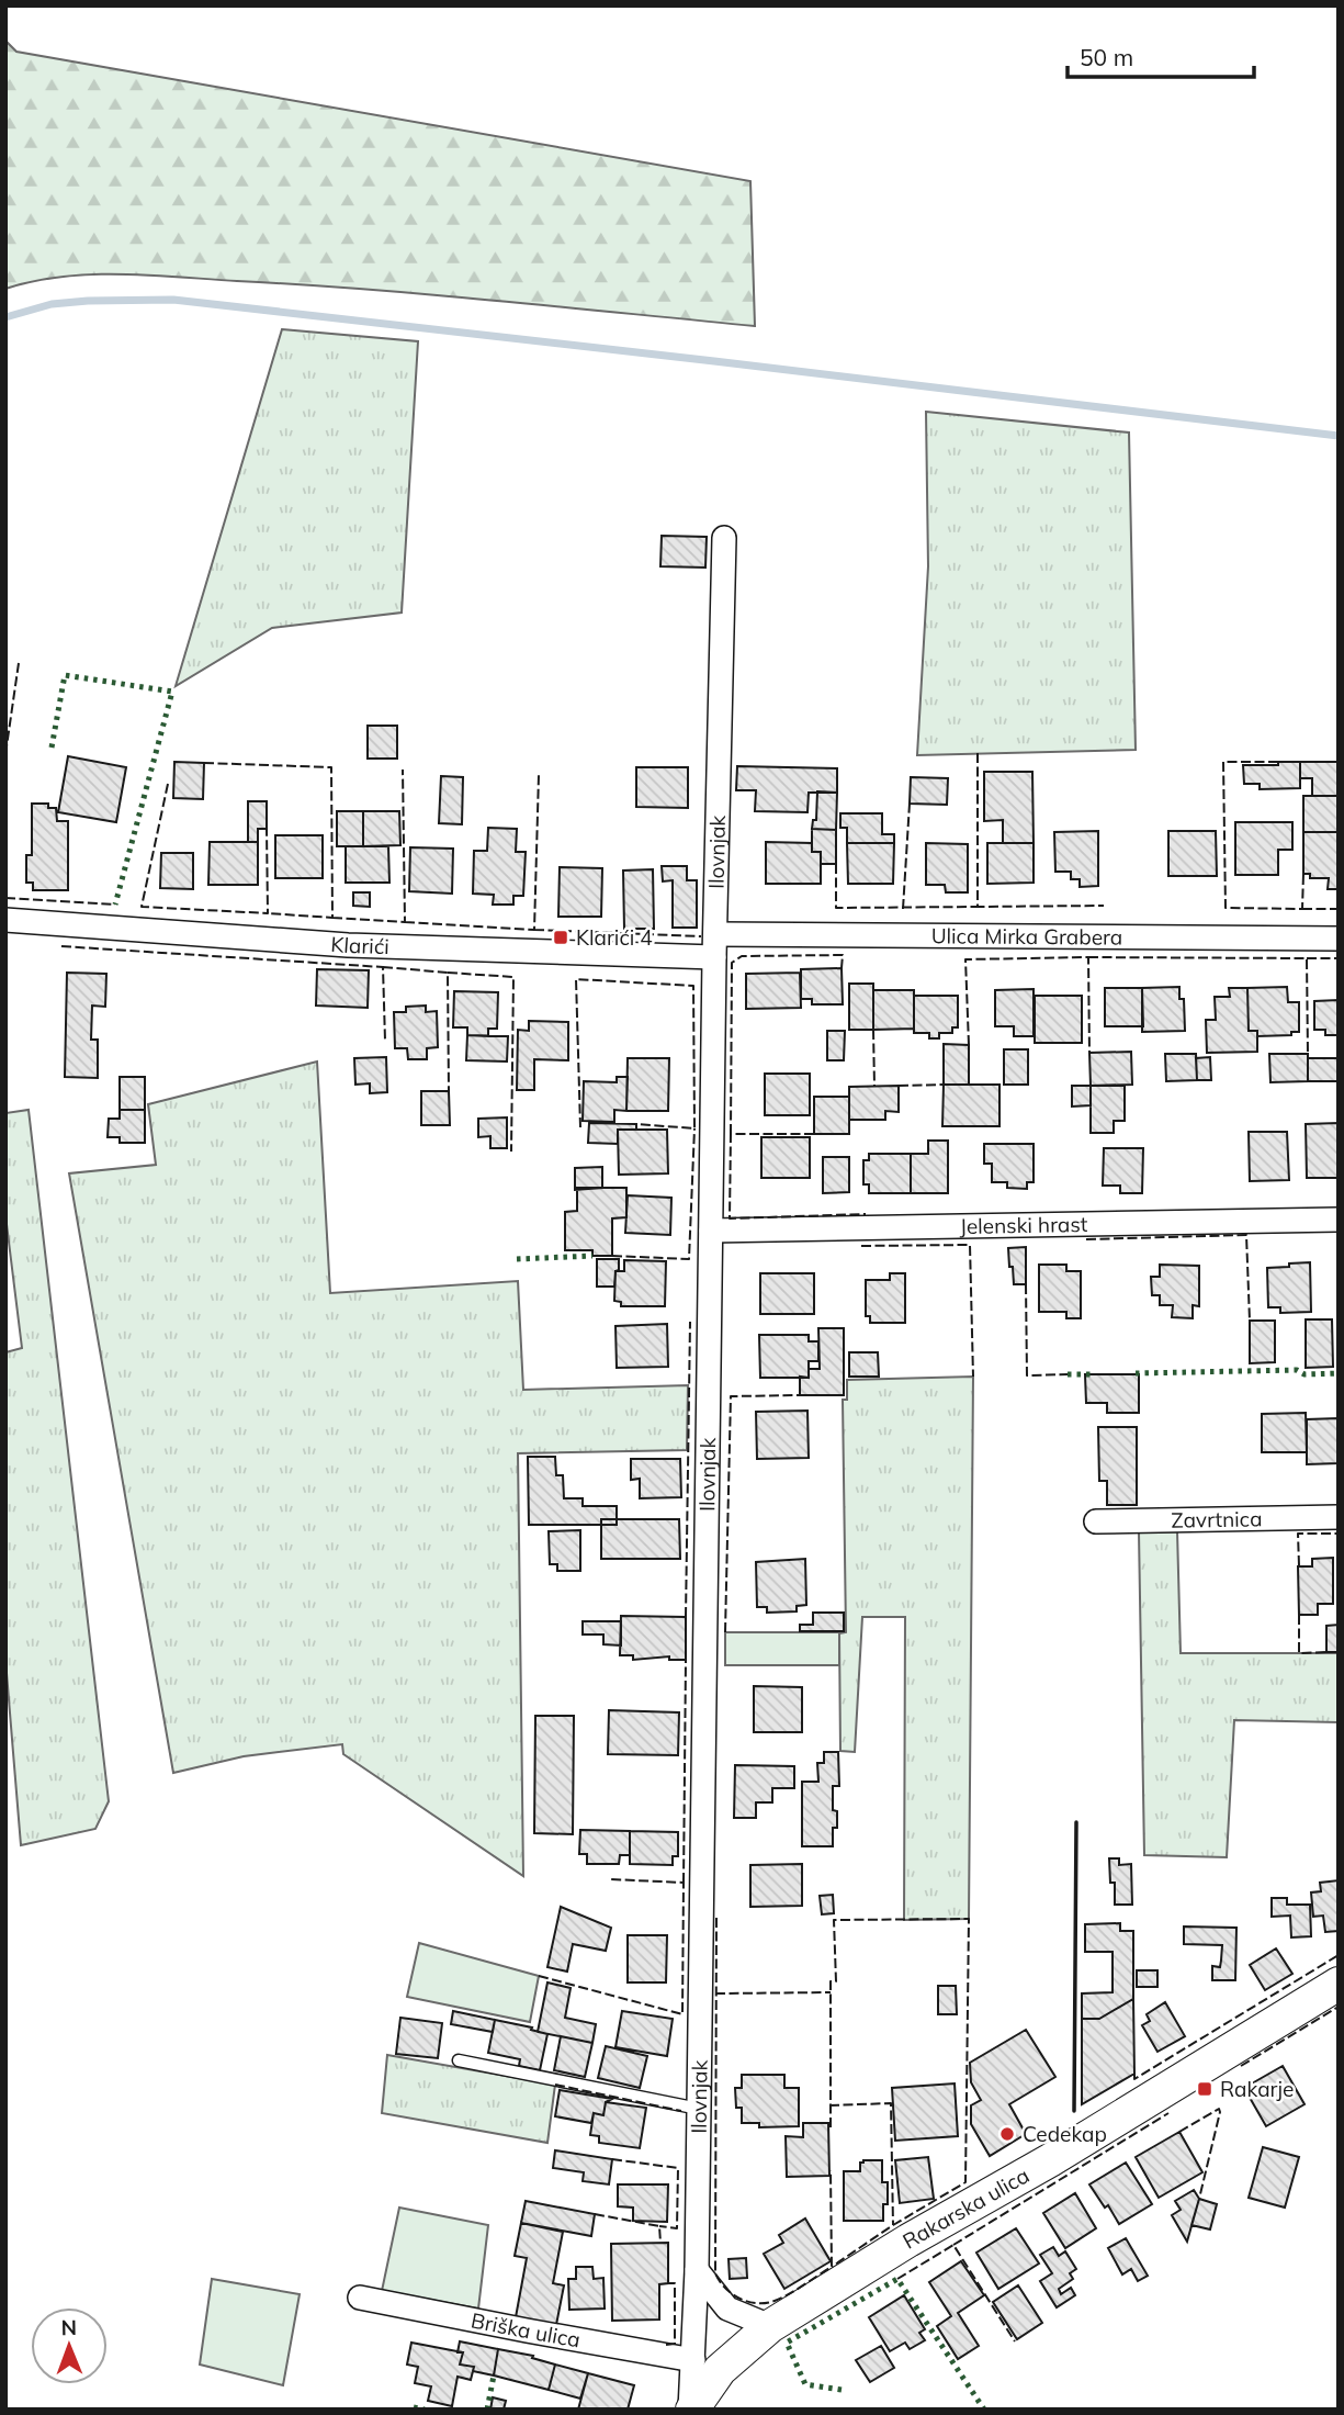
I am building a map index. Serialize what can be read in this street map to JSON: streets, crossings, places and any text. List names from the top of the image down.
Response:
{
  "streets": {
    "main road": ["Rakarska ulica"],
    "street": [
      "Ilovnjak",
      "Ulica Mirka Grabera",
      "Klarići",
      "Jelenski hrast",
      "Zavrtnica",
      "Briška ulica"
    ]
  },
  "crossings": [
    ["Ilovnjak", "Ulica Mirka Grabera"],
    ["Ilovnjak", "Klarići"],
    ["Ilovnjak", "Jelenski hrast"],
    ["Ilovnjak", "Rakarska ulica"],
    ["Ilovnjak", "Briška ulica"]
  ],
  "places": {
    "transit": ["Klarići 4", "Rakarje"],
    "other": ["Cedekap"]
  },
  "scale_bar": "50 m",
  "north": "top"
}
